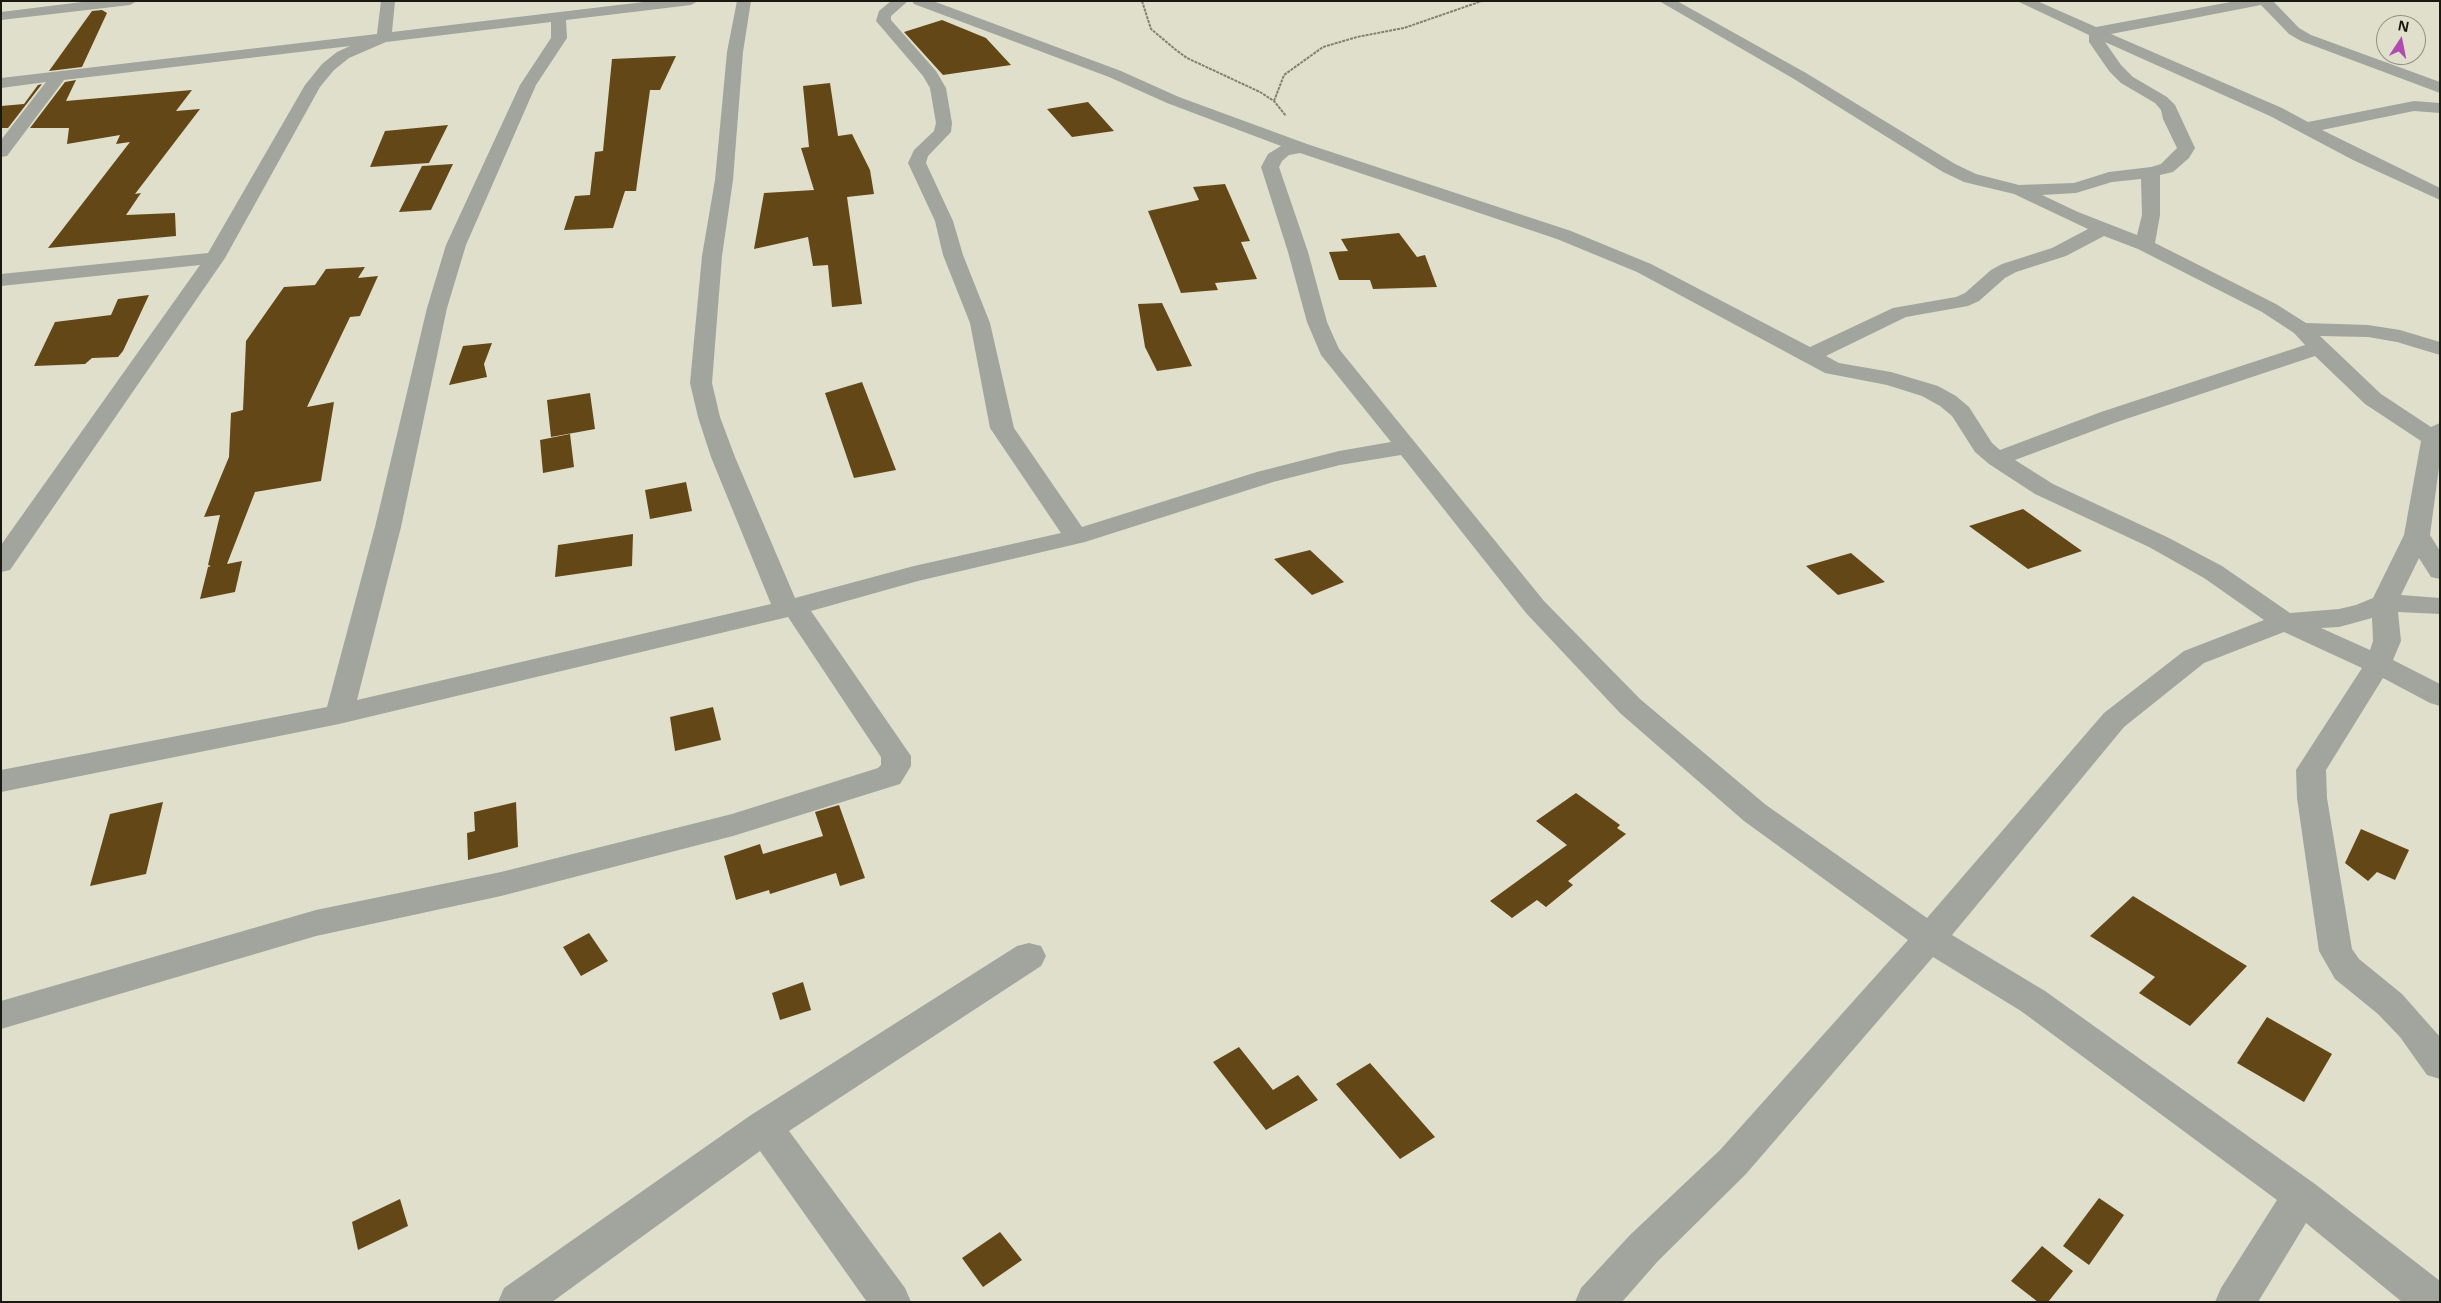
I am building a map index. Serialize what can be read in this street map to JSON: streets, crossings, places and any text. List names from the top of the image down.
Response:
{
  "north": "top"
}
